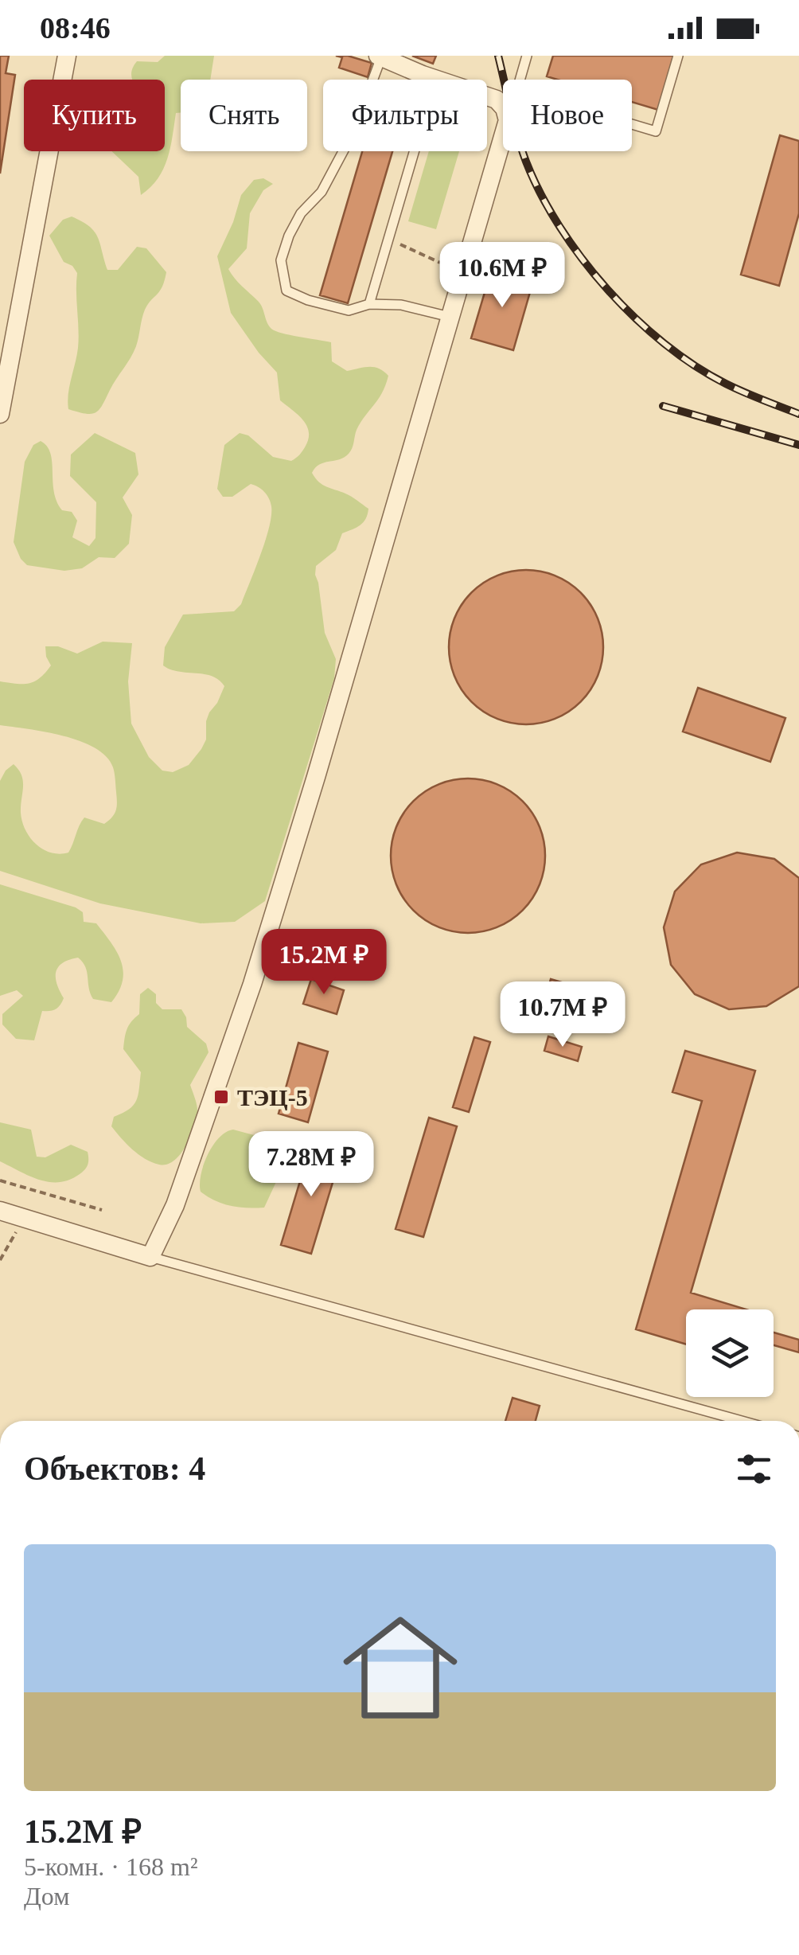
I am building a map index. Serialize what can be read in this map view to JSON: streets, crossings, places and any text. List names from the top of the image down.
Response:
{
  "places": {
    "transit": ["ТЭЦ-5"]
  },
  "page": {
    "status": "08:46",
    "chip": [
      "Купить",
      "Снять",
      "Фильтры",
      "Новое"
    ],
    "price": [
      "10.6M ₽",
      "15.2M ₽",
      "10.7M ₽",
      "7.28M ₽"
    ],
    "heading": "Объектов: 4",
    "list": [
      {
        "name": "15.2M ₽",
        "note": "5-комн. · 168 m² · Дом"
      }
    ]
  }
}
